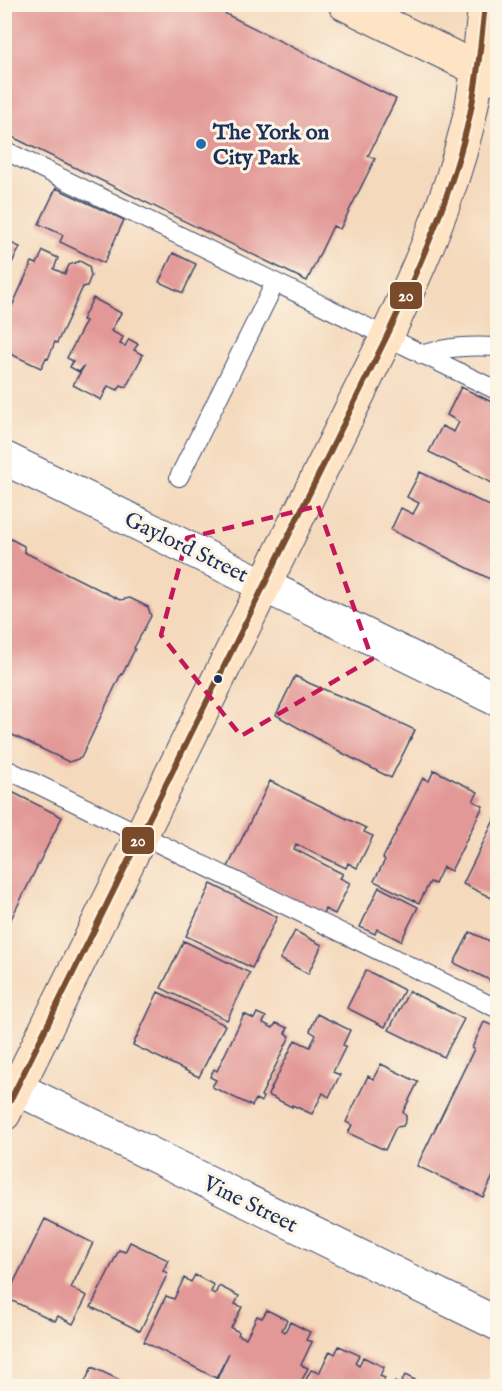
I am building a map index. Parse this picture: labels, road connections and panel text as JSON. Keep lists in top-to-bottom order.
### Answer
{
  "streets": {
    "street": ["Gaylord Street", "Vine Street"]
  },
  "places": ["The York on City Park"],
  "lines": ["transit line 20"]
}
